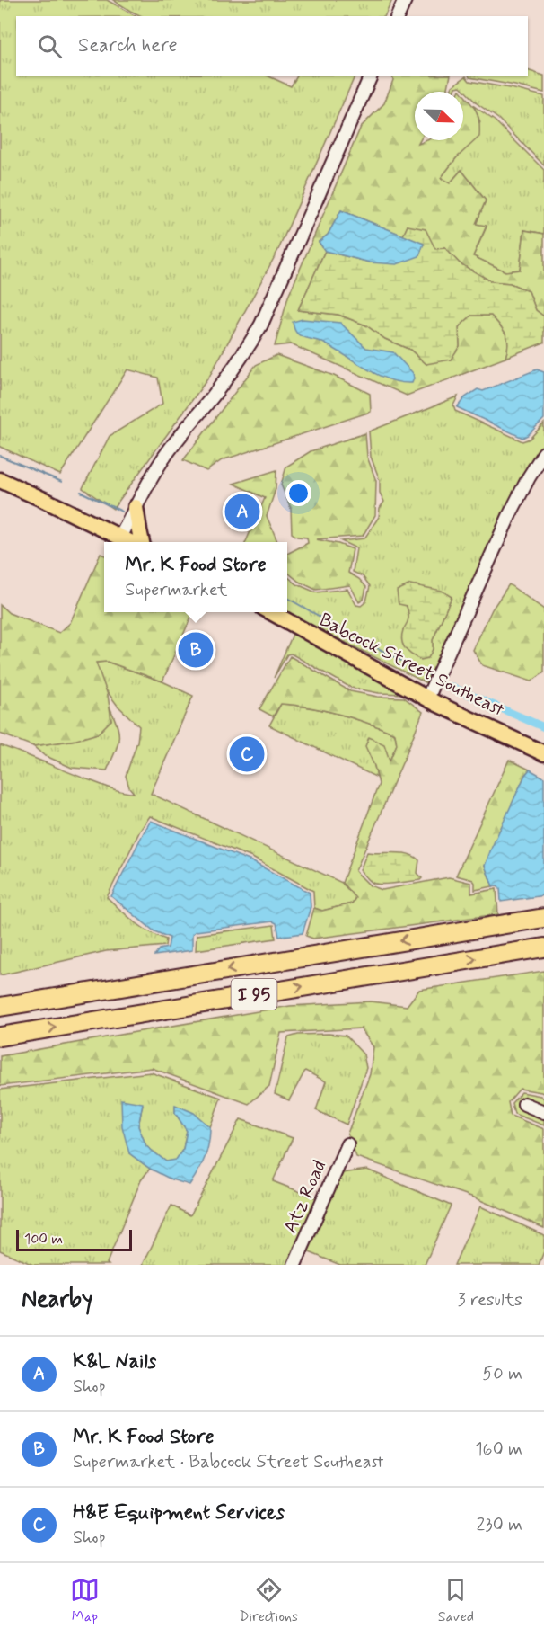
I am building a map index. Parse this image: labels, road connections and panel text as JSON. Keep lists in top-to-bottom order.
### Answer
{
  "streets": {
    "highway": ["I 95"],
    "main road": ["Babcock Street Southeast"],
    "street": ["Atz Road"]
  },
  "scale_bar": "100 m",
  "north": "bottom right",
  "page": {
    "search": "Search here",
    "pins": ["A", "B", "C"],
    "popup": ["Mr. K Food Store", "Supermarket"],
    "scale": "100 m",
    "heading": ["Nearby", "3 results"],
    "list": [
      {
        "mark": "A",
        "name": "K&L Nails",
        "note": "Shop",
        "value": "50 m"
      },
      {
        "mark": "B",
        "name": "Mr. K Food Store",
        "note": "Supermarket · Babcock Street Southeast",
        "value": "160 m"
      },
      {
        "mark": "C",
        "name": "H&E Equipment Services",
        "note": "Shop",
        "value": "230 m"
      }
    ],
    "nav": ["Map", "Directions", "Saved"]
  }
}
